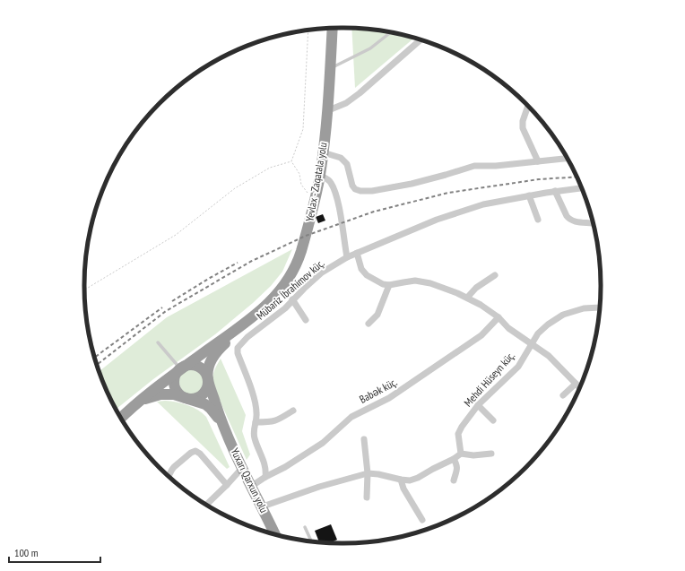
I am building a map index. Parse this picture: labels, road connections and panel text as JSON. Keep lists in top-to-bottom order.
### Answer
{
  "streets": {
    "highway": ["Yevlax - Zaqatala yolu", "Yuxarı Qarxun yolu"],
    "street": ["Mübariz İbrahimov küç.", "Mehdi Hüseyn küç.", "Babək küç."]
  },
  "crossings": [
    ["Mübariz İbrahimov küç.", "Babək küç."]
  ],
  "scale_bar": "100 m"
}
